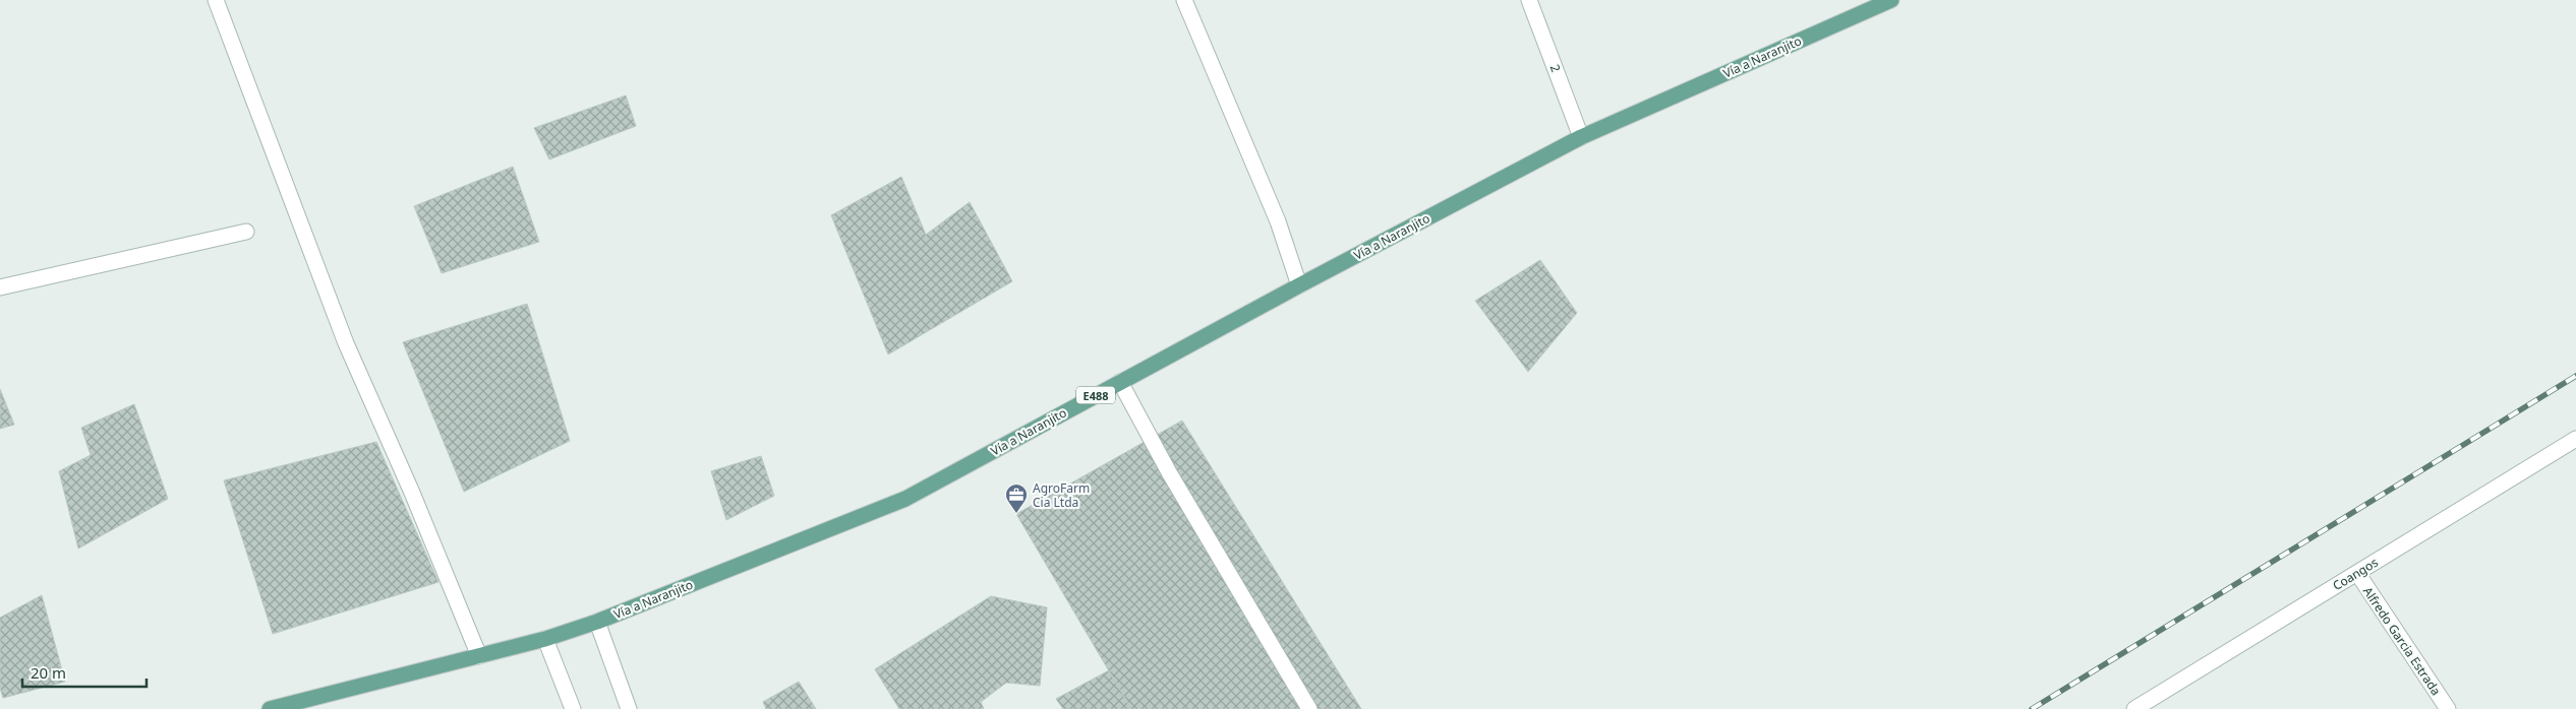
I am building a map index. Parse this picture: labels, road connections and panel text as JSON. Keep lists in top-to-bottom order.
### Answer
{
  "streets": {
    "main road": ["Vía a Naranjito", "E488"],
    "street": ["2", "Coangos", "Alfredo Garcia Estrada"]
  },
  "crossings": [
    ["Vía a Naranjito", "2"],
    ["Coangos", "Alfredo Garcia Estrada"]
  ],
  "places": {
    "office": ["AgroFarm Cia Ltda"]
  },
  "scale_bar": "20 m"
}
